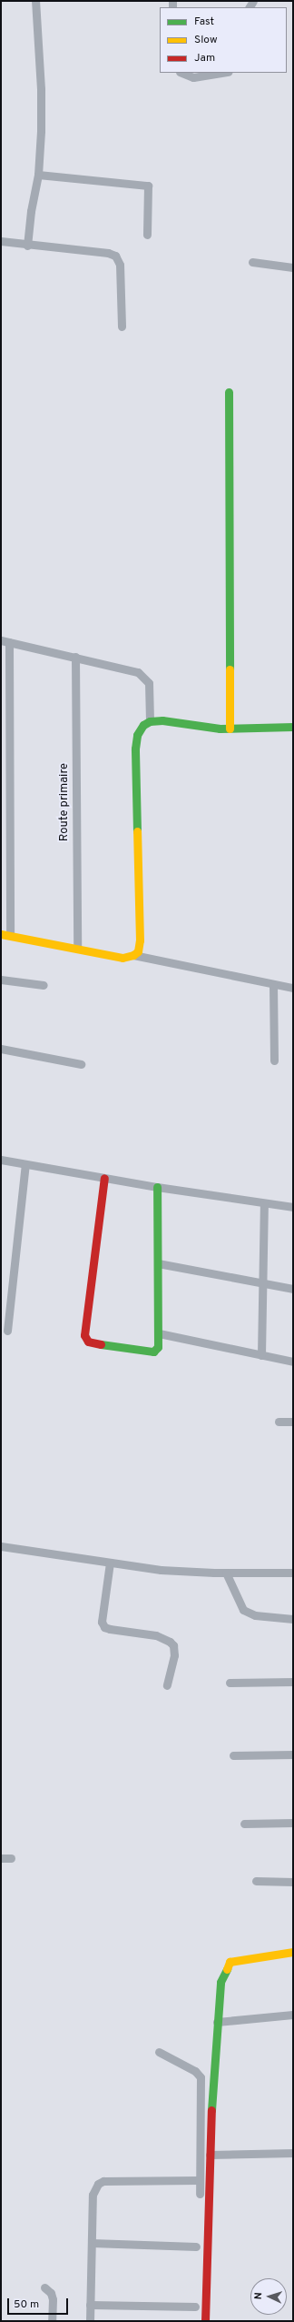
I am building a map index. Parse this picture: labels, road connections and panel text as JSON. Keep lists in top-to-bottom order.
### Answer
{
  "streets": {
    "street": ["Route primaire"]
  },
  "legend": ["Fast", "Slow", "Jam"],
  "scale_bar": "50 m",
  "north": "left"
}
